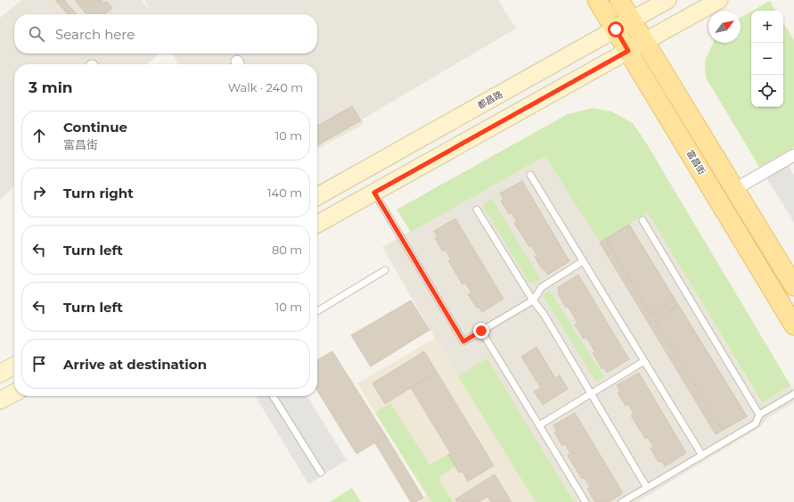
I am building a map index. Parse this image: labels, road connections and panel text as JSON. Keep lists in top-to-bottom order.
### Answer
{
  "streets": {
    "main road": ["都昌路", "富昌街"]
  },
  "crossings": [
    ["都昌路", "富昌街"]
  ],
  "north": "top right",
  "page": {
    "map_buttons": ["+", "−"],
    "search": "Search here",
    "heading": ["3 min", "Walk · 240 m"],
    "list": [
      ["Continue", "富昌街", "10 m"],
      ["Turn right", "140 m"],
      ["Turn left", "80 m"],
      ["Turn left", "10 m"],
      "Arrive at destination"
    ]
  }
}
